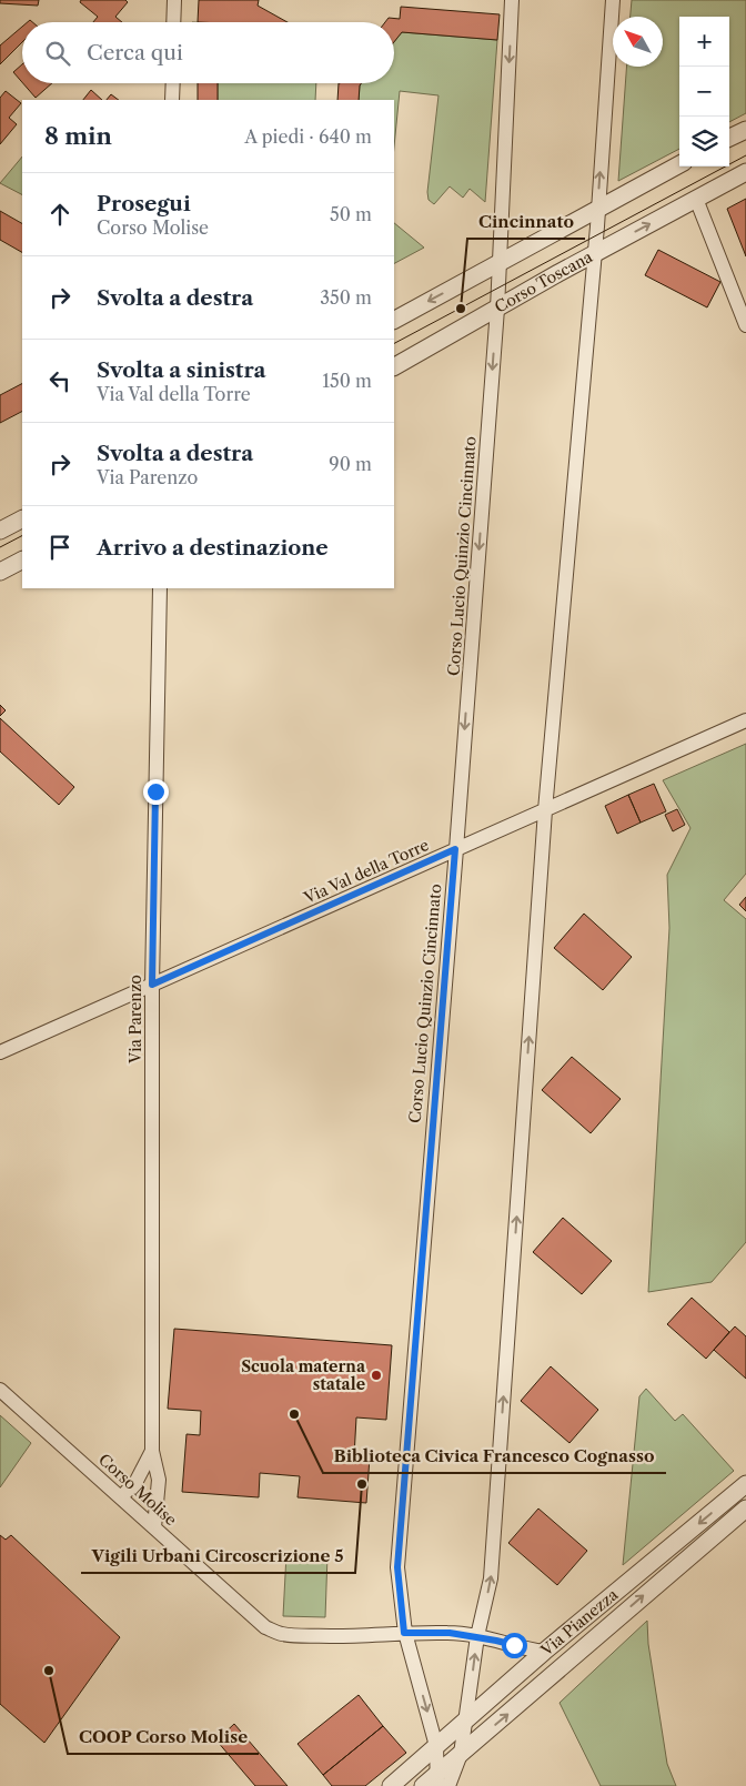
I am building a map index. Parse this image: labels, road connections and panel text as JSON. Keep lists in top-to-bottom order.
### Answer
{
  "streets": {
    "street": [
      "Corso Toscana",
      "Corso Lucio Quinzio Cincinnato",
      "Via Val della Torre",
      "Via Parenzo",
      "Corso Molise",
      "Via Pianezza"
    ]
  },
  "crossings": [
    ["Corso Toscana", "Corso Lucio Quinzio Cincinnato"],
    ["Corso Lucio Quinzio Cincinnato", "Via Val della Torre"],
    ["Corso Lucio Quinzio Cincinnato", "Corso Molise"],
    ["Corso Lucio Quinzio Cincinnato", "Via Pianezza"],
    ["Via Val della Torre", "Via Parenzo"],
    ["Via Parenzo", "Corso Molise"],
    ["Corso Molise", "Via Pianezza"]
  ],
  "places": [
    "Cincinnato",
    "Scuola materna statale",
    "Biblioteca Civica Francesco Cognasso",
    "Vigili Urbani Circoscrizione 5",
    "COOP Corso Molise"
  ],
  "north": "top left",
  "page": {
    "map_buttons": ["+", "−"],
    "search": "Cerca qui",
    "heading": ["8 min", "A piedi · 640 m"],
    "list": [
      ["Prosegui", "Corso Molise", "50 m"],
      ["Svolta a destra", "350 m"],
      ["Svolta a sinistra", "Via Val della Torre", "150 m"],
      ["Svolta a destra", "Via Parenzo", "90 m"],
      "Arrivo a destinazione"
    ]
  }
}
